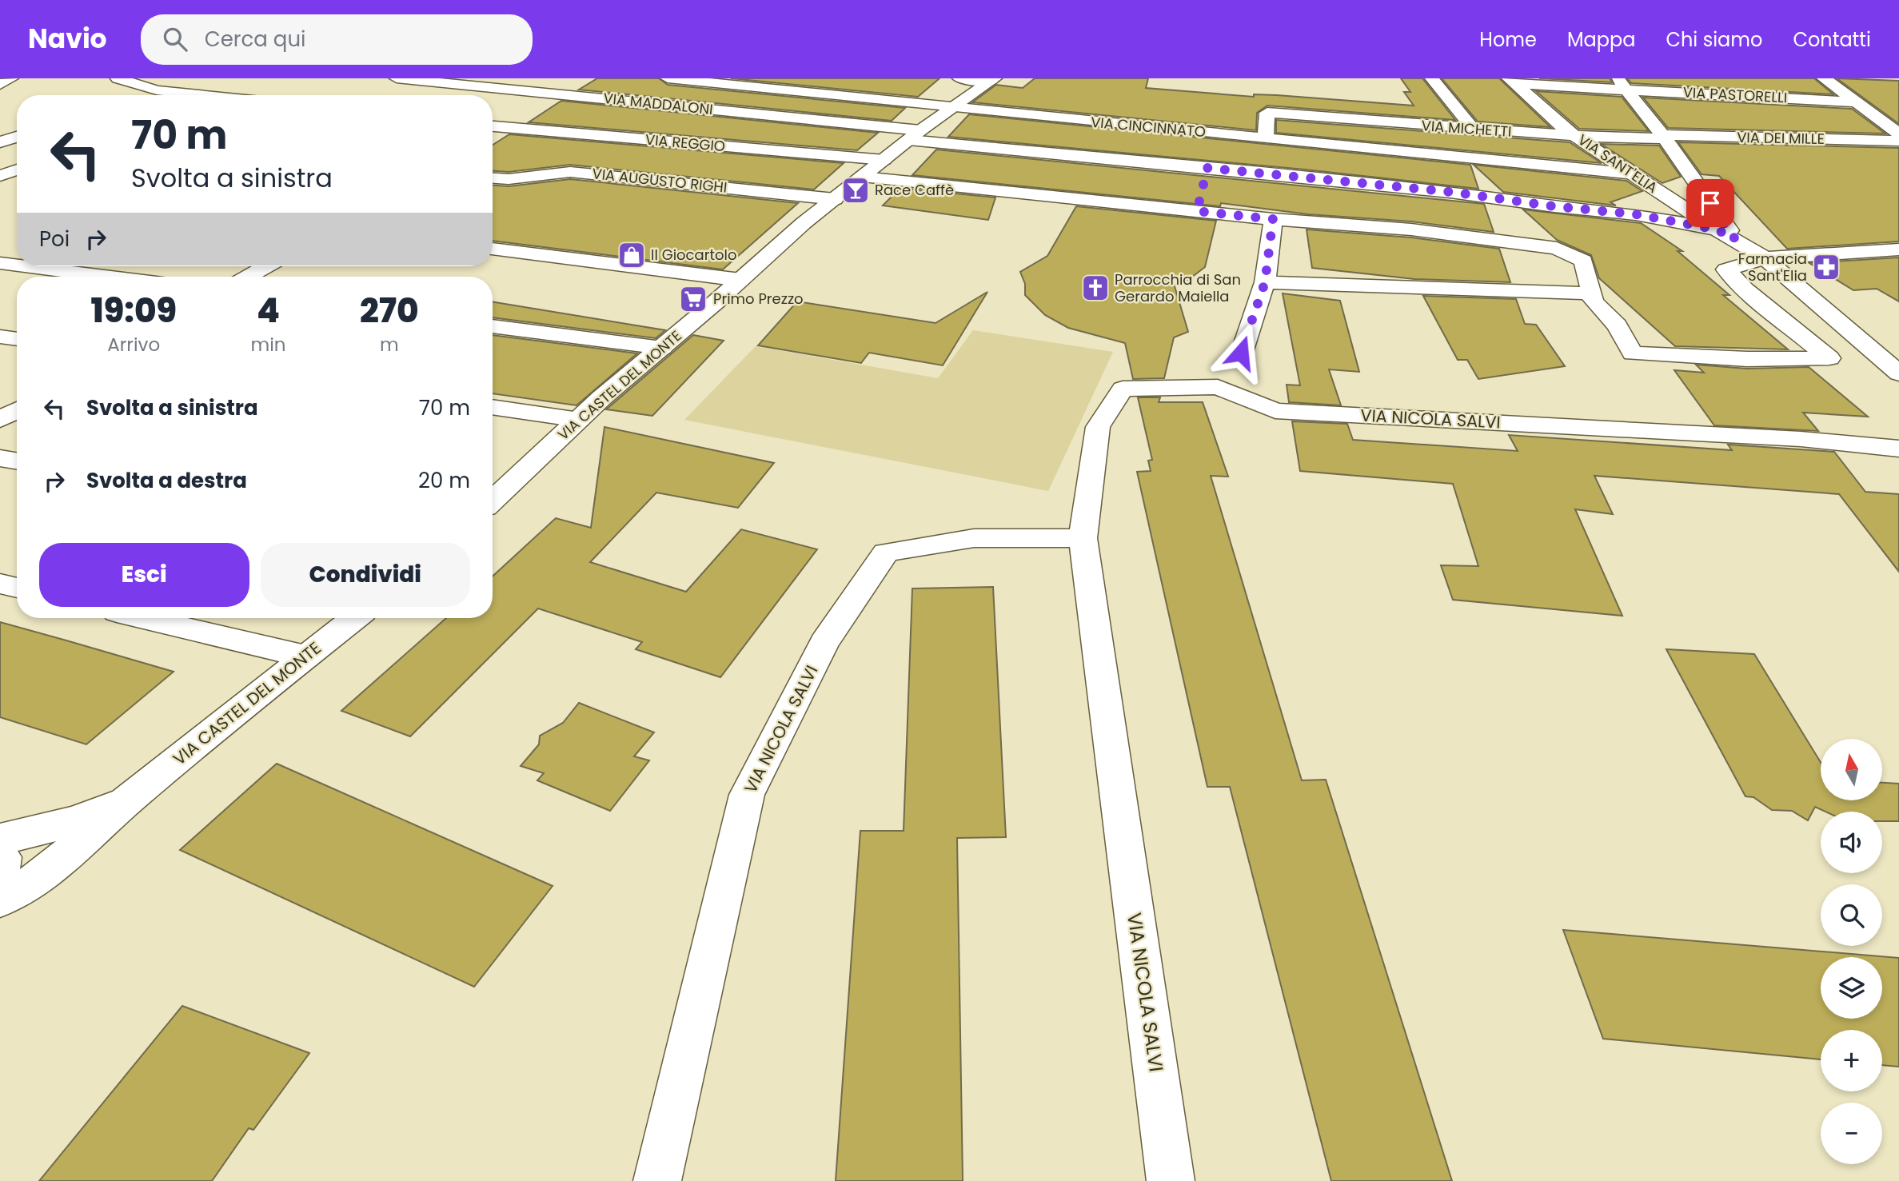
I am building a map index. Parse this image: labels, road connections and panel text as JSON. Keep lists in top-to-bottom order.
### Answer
{
  "streets": {
    "street": [
      "VIA PASTORELLI",
      "VIA MADDALONI",
      "VIA CINCINNATO",
      "VIA MICHETTI",
      "VIA DEI MILLE",
      "VIA REGGIO",
      "VIA SANT'ELIA",
      "VIA AUGUSTO RIGHI",
      "VIA CASTEL DEL MONTE",
      "VIA NICOLA SALVI"
    ]
  },
  "crossings": [
    ["VIA PASTORELLI", "VIA SANT'ELIA"],
    ["VIA MADDALONI", "VIA SANT'ELIA"],
    ["VIA MADDALONI", "VIA CASTEL DEL MONTE"],
    ["VIA CINCINNATO", "VIA MICHETTI"],
    ["VIA CINCINNATO", "VIA SANT'ELIA"],
    ["VIA CINCINNATO", "VIA CASTEL DEL MONTE"],
    ["VIA MICHETTI", "VIA DEI MILLE"],
    ["VIA MICHETTI", "VIA SANT'ELIA"],
    ["VIA REGGIO", "VIA CASTEL DEL MONTE"],
    ["VIA AUGUSTO RIGHI", "VIA CASTEL DEL MONTE"]
  ],
  "places": {
    "bar": ["Race Caffè"],
    "shop": ["Il Giocartolo"],
    "pharmacy": ["Farmacia Sant'Elia"],
    "church": ["Parrocchia di San Gerardo Maiella"],
    "supermarket": ["Primo Prezzo"]
  },
  "north": "top",
  "page": {
    "header": "Navio",
    "search": "Cerca qui",
    "nav": [
      "Home",
      "Mappa",
      "Chi siamo",
      "Contatti"
    ],
    "turn": ["70 m", "Svolta a sinistra"],
    "then": "Poi",
    "eta": [
      "19:09",
      "Arrivo",
      "4",
      "min",
      "270",
      "m"
    ],
    "list": [
      {
        "name": "Svolta a sinistra",
        "value": "70 m"
      },
      {
        "name": "Svolta a destra",
        "value": "20 m"
      }
    ],
    "buttons": ["Esci", "Condividi"],
    "map_buttons": ["+", "−"]
  }
}
